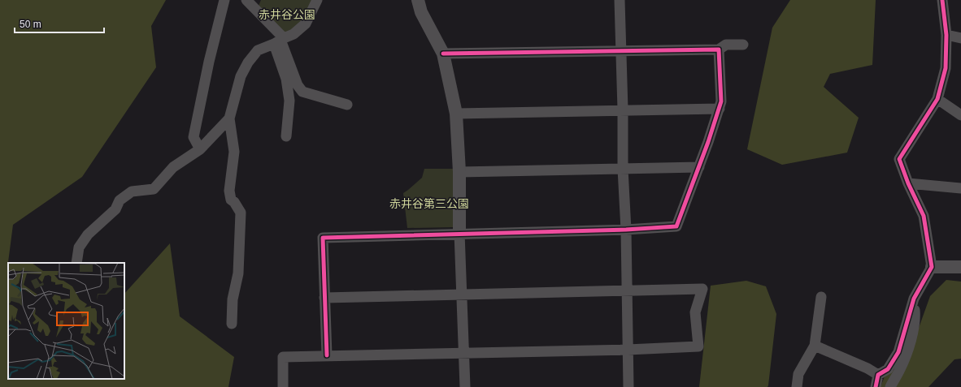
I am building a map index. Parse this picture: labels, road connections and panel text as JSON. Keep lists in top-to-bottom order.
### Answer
{
  "parks": ["赤井谷公園", "赤井谷第三公園"],
  "scale_bar": "50 m"
}
